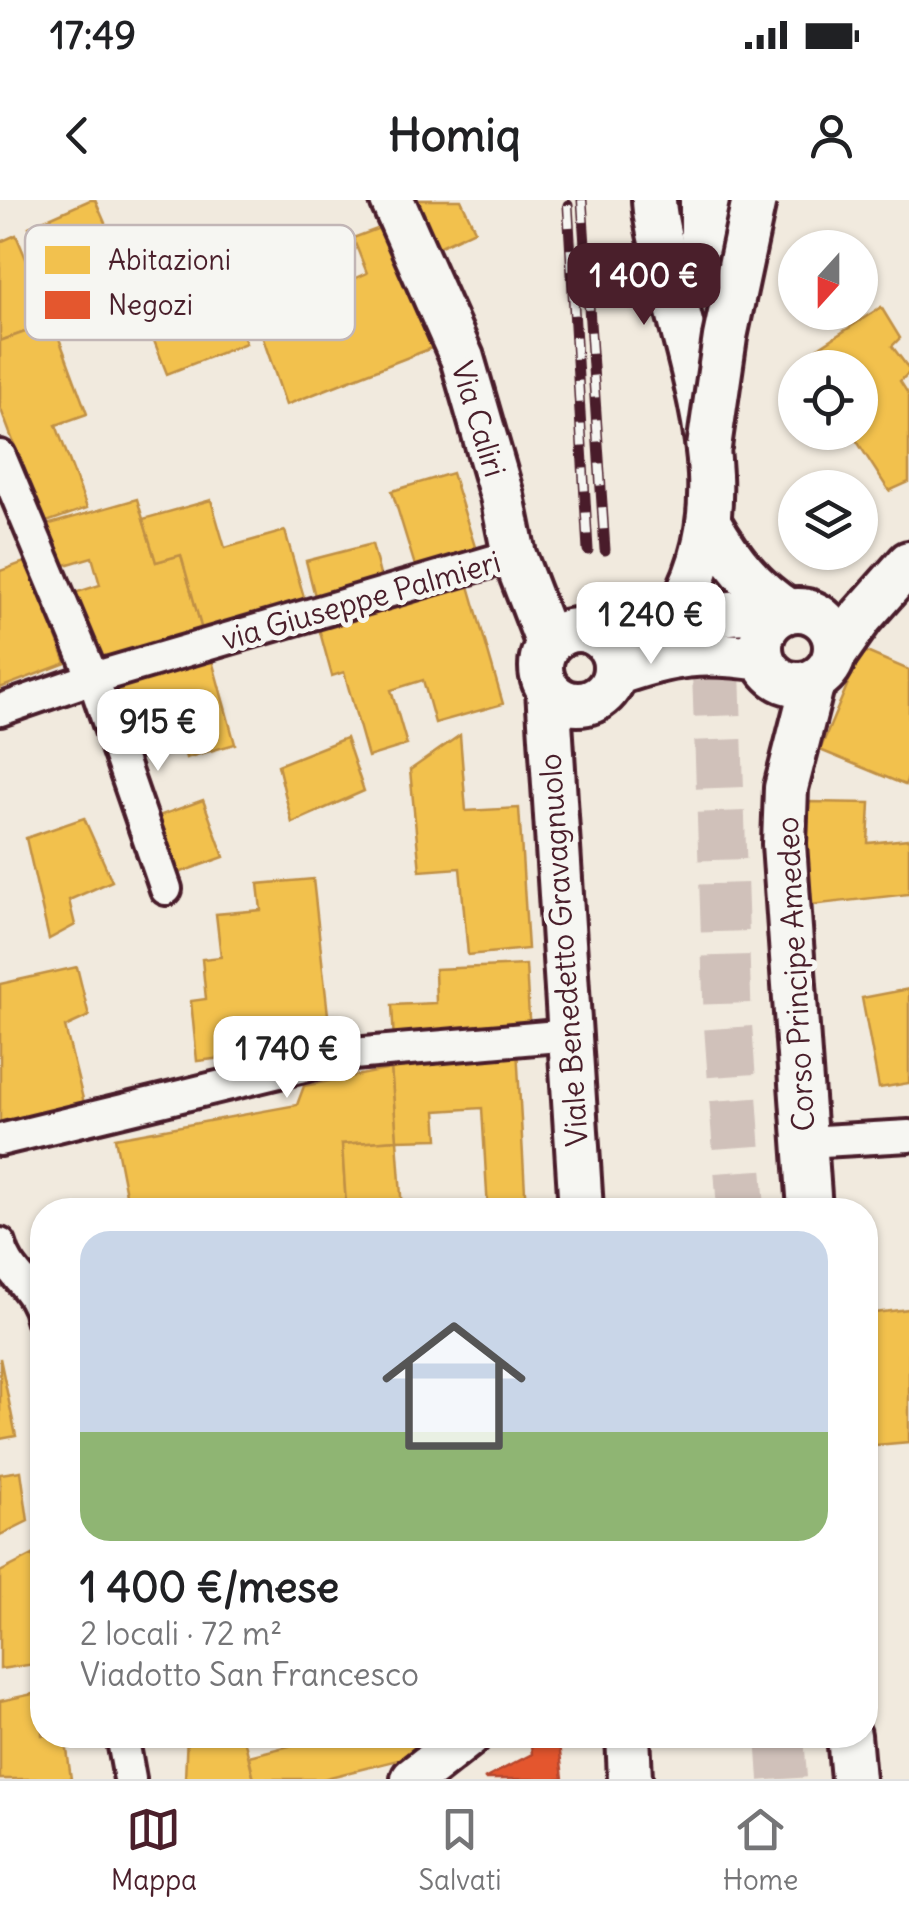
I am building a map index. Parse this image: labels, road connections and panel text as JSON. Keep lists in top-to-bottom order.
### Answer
{
  "streets": {
    "main road": ["Via Caliri", "Viale Benedetto Gravagnuolo", "Corso Principe Amedeo"],
    "street": ["via Giuseppe Palmieri"]
  },
  "crossings": [
    ["Via Caliri", "via Giuseppe Palmieri"],
    ["Via Caliri", "Viale Benedetto Gravagnuolo"]
  ],
  "legend": ["Abitazioni", "Negozi"],
  "north": "bottom",
  "page": {
    "status": "17:49",
    "header": "Homiq",
    "price": [
      "1 400 €",
      "1 240 €",
      "915 €",
      "1 740 €"
    ],
    "list": [
      {
        "name": "1 400 €/mese",
        "note": "2 locali · 72 m² · Viadotto San Francesco"
      }
    ],
    "tabs": ["Mappa", "Salvati", "Home"]
  }
}
